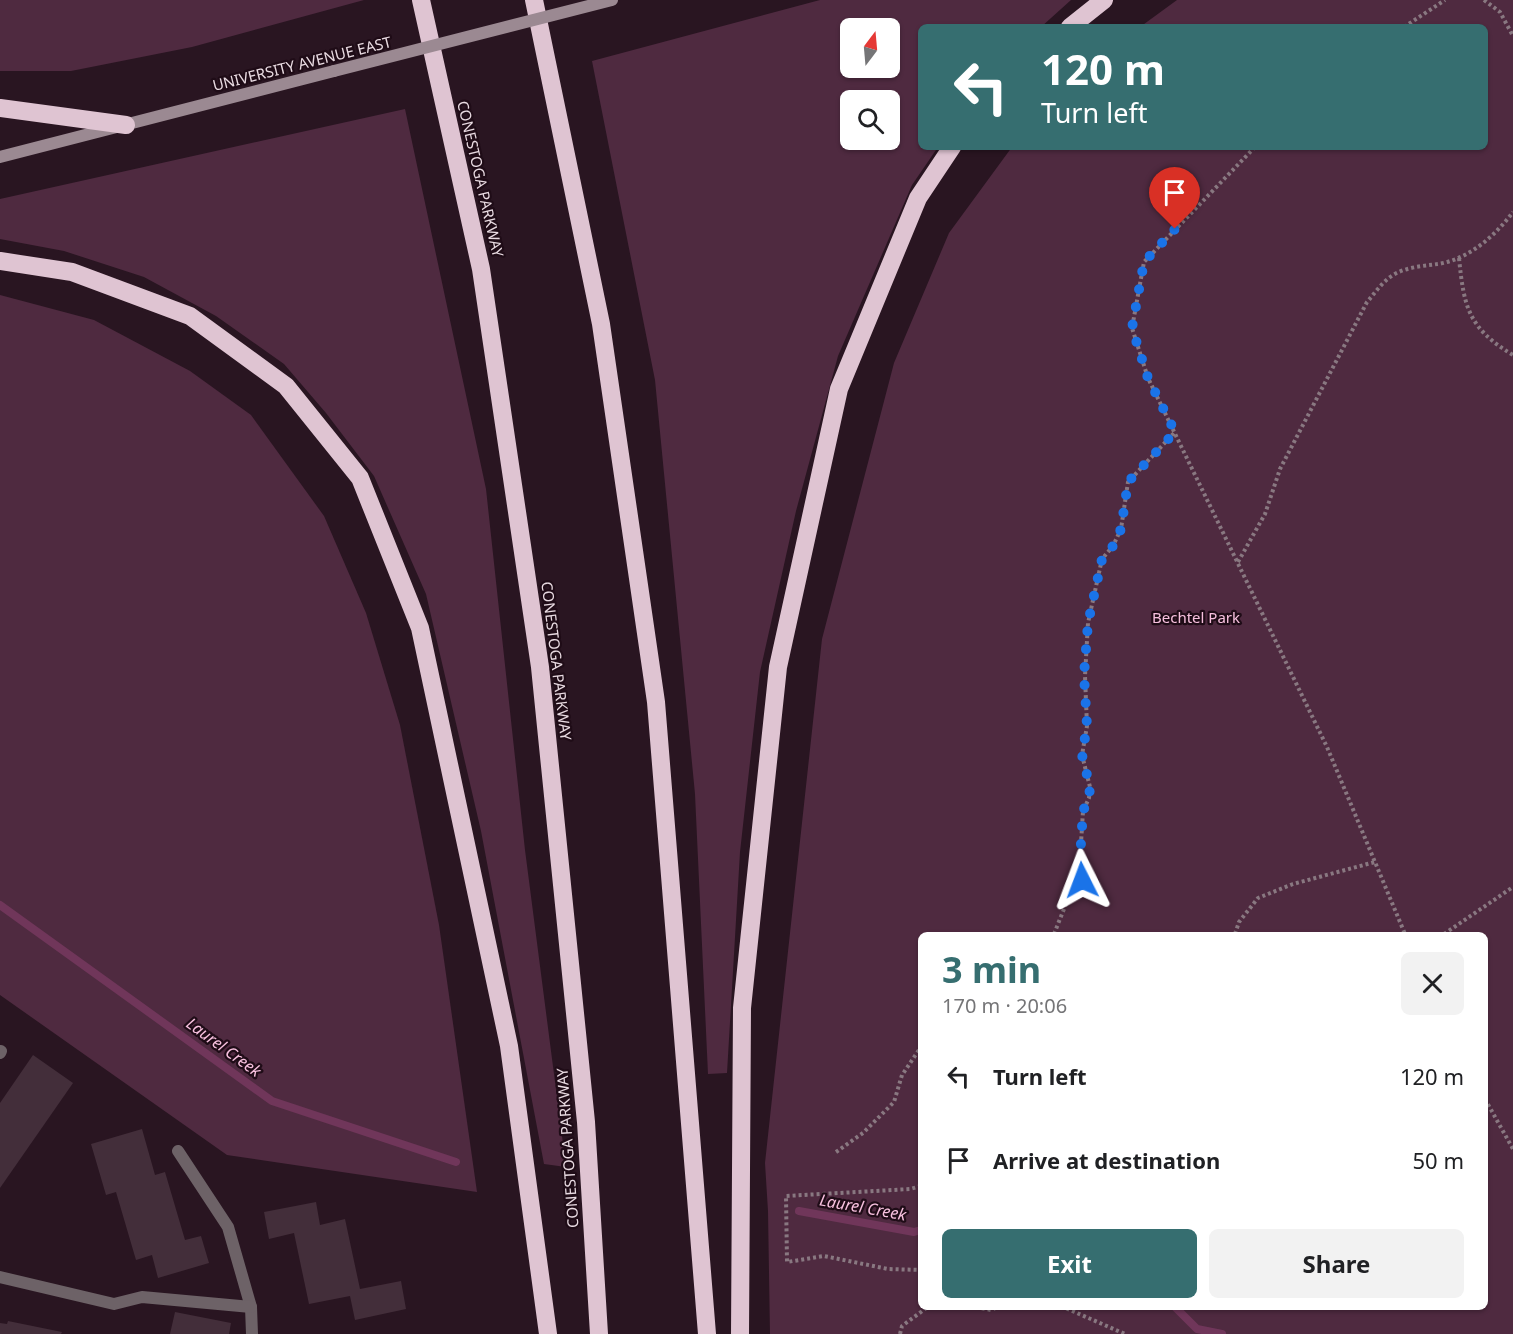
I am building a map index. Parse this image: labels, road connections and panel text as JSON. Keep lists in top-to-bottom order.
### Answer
{
  "streets": {
    "highway": ["CONESTOGA PARKWAY"],
    "main road": ["UNIVERSITY AVENUE EAST"]
  },
  "water": ["Laurel Creek"],
  "parks": ["Bechtel Park"],
  "north": "top",
  "page": {
    "turn": ["120 m", "Turn left"],
    "heading": ["3 min", "170 m · 20:06"],
    "list": [
      {
        "name": "Turn left",
        "value": "120 m"
      },
      {
        "name": "Arrive at destination",
        "value": "50 m"
      }
    ],
    "buttons": ["Exit", "Share"]
  }
}
